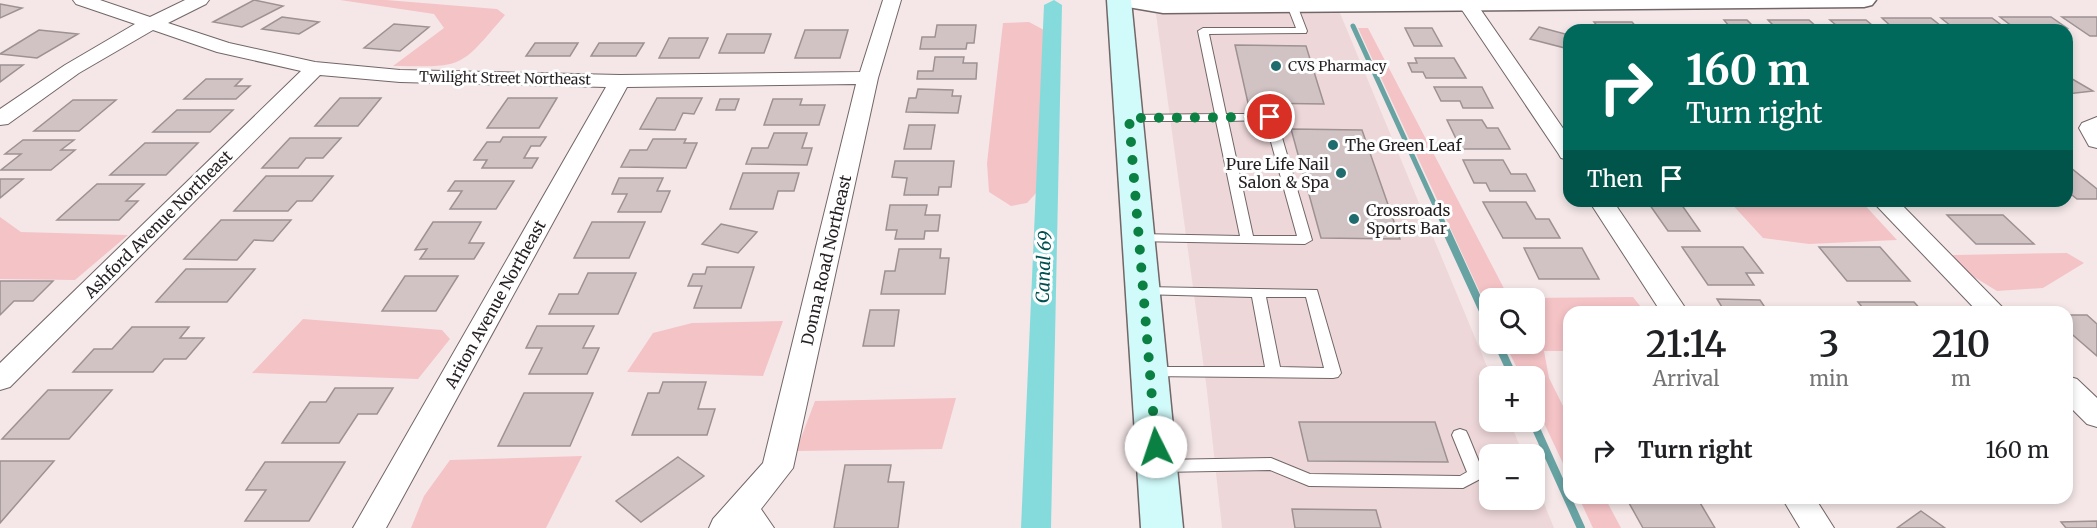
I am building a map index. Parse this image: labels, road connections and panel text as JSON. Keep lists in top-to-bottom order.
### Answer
{
  "streets": {
    "street": [
      "Twilight Street Northeast",
      "Ashford Avenue Northeast",
      "Donna Road Northeast",
      "Ariton Avenue Northeast"
    ]
  },
  "crossings": [
    ["Twilight Street Northeast", "Ashford Avenue Northeast"],
    ["Twilight Street Northeast", "Donna Road Northeast"],
    ["Twilight Street Northeast", "Ariton Avenue Northeast"]
  ],
  "water": ["Canal 69"],
  "places": [
    "CVS Pharmacy",
    "The Green Leaf",
    "Pure Life Nail Salon & Spa",
    "Crossroads Sports Bar"
  ],
  "page": {
    "turn": ["160 m", "Turn right"],
    "then": "Then",
    "map_buttons": ["+", "−"],
    "eta": [
      "21:14",
      "Arrival",
      "3",
      "min",
      "210",
      "m"
    ],
    "list": [
      {
        "name": "Turn right",
        "value": "160 m"
      }
    ]
  }
}
